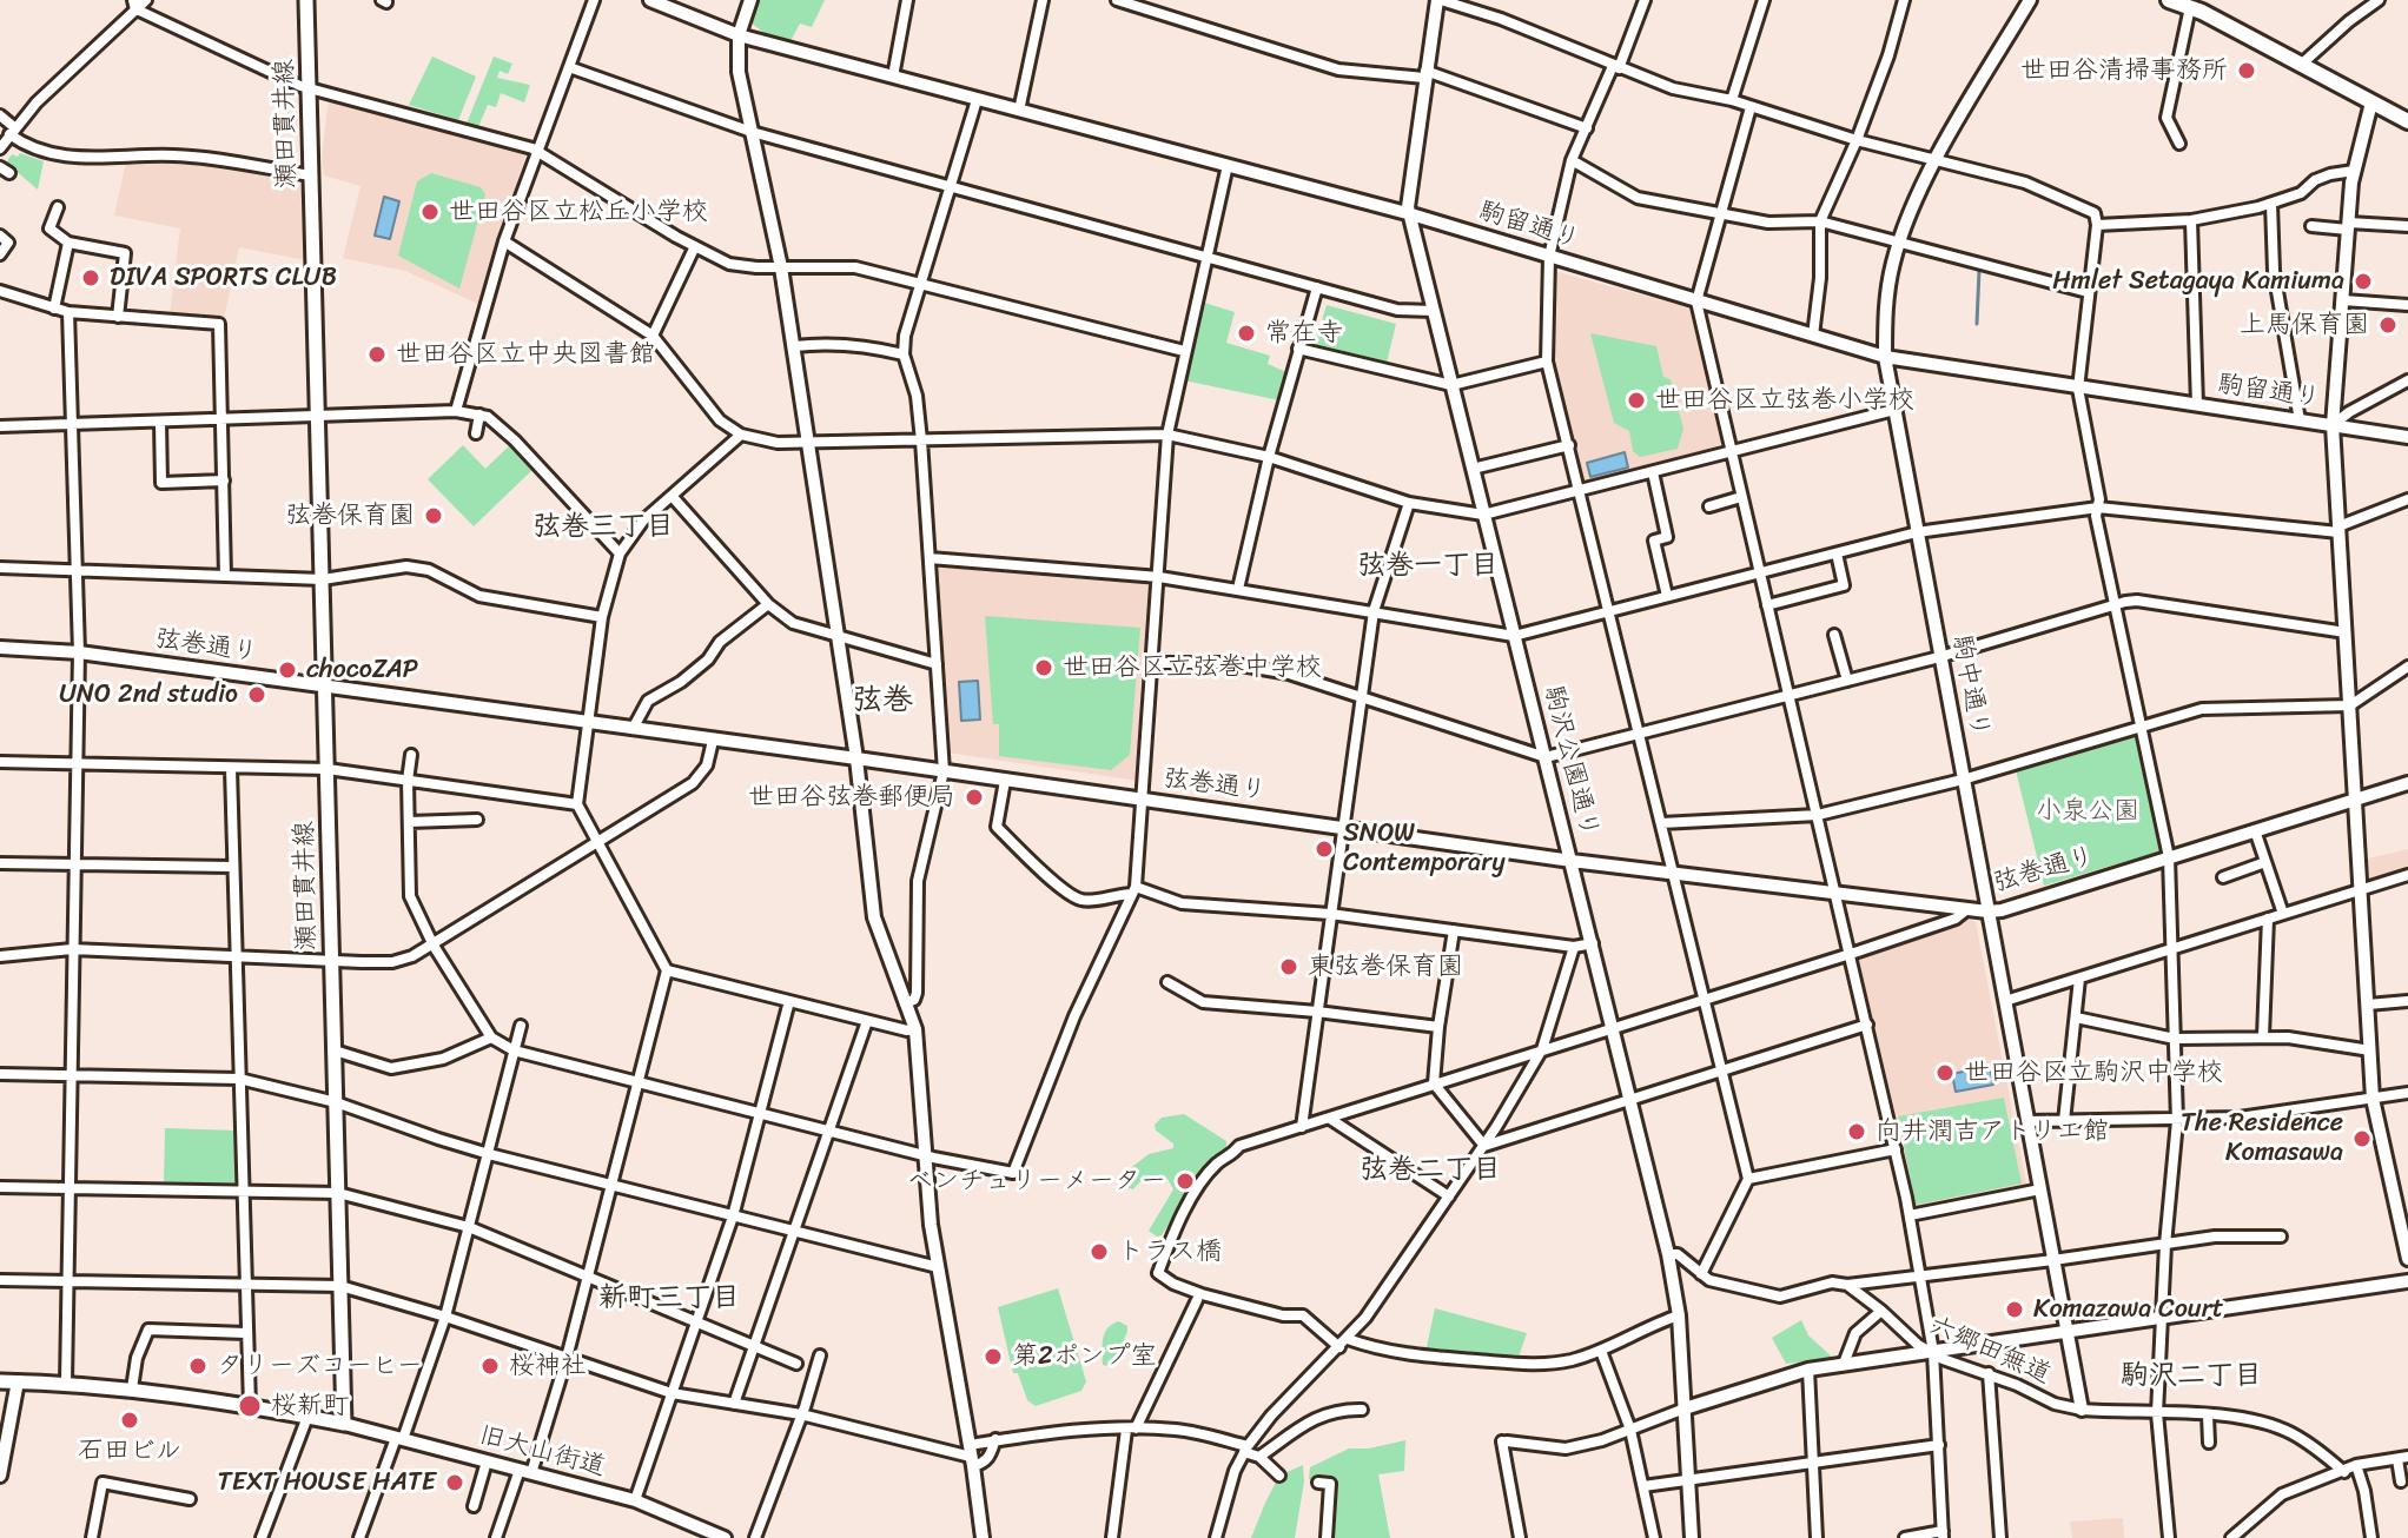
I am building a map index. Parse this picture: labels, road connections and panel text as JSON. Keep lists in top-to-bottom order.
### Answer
{
  "streets": {
    "main road": ["瀬田貫井線"],
    "street": [
      "駒留通り",
      "弦巻通り",
      "駒中通り",
      "駒沢公園通り",
      "六郷田無道",
      "旧大山街道"
    ]
  },
  "crossings": [
    ["瀬田貫井線", "弦巻通り"],
    ["瀬田貫井線", "旧大山街道"],
    ["駒留通り", "駒中通り"],
    ["駒留通り", "駒沢公園通り"],
    ["弦巻通り", "駒中通り"],
    ["弦巻通り", "駒沢公園通り"],
    ["駒中通り", "六郷田無道"]
  ],
  "districts": [
    "弦巻三丁目",
    "弦巻一丁目",
    "弦巻",
    "弦巻二丁目",
    "新町三丁目",
    "駒沢二丁目"
  ],
  "parks": ["小泉公園"],
  "places": [
    "世田谷清掃事務所",
    "世田谷区立松丘小学校",
    "DIVA SPORTS CLUB",
    "Hmlet Setagaya Kamiuma",
    "上馬保育園",
    "常在寺",
    "世田谷区立中央図書館",
    "世田谷区立弦巻小学校",
    "弦巻保育園",
    "世田谷区立弦巻中学校",
    "chocoZAP",
    "UNO 2nd studio",
    "世田谷弦巻郵便局",
    "SNOW Contemporary",
    "東弦巻保育園",
    "世田谷区立駒沢中学校",
    "向井潤吉アトリエ館",
    "The Residence Komasawa",
    "ベンチュリーメーター",
    "トラス橋",
    "Komazawa Court",
    "第2ポンプ室",
    "タリーズコーヒー",
    "桜神社",
    "桜新町",
    "石田ビル",
    "TEXT HOUSE HATE"
  ]
}
